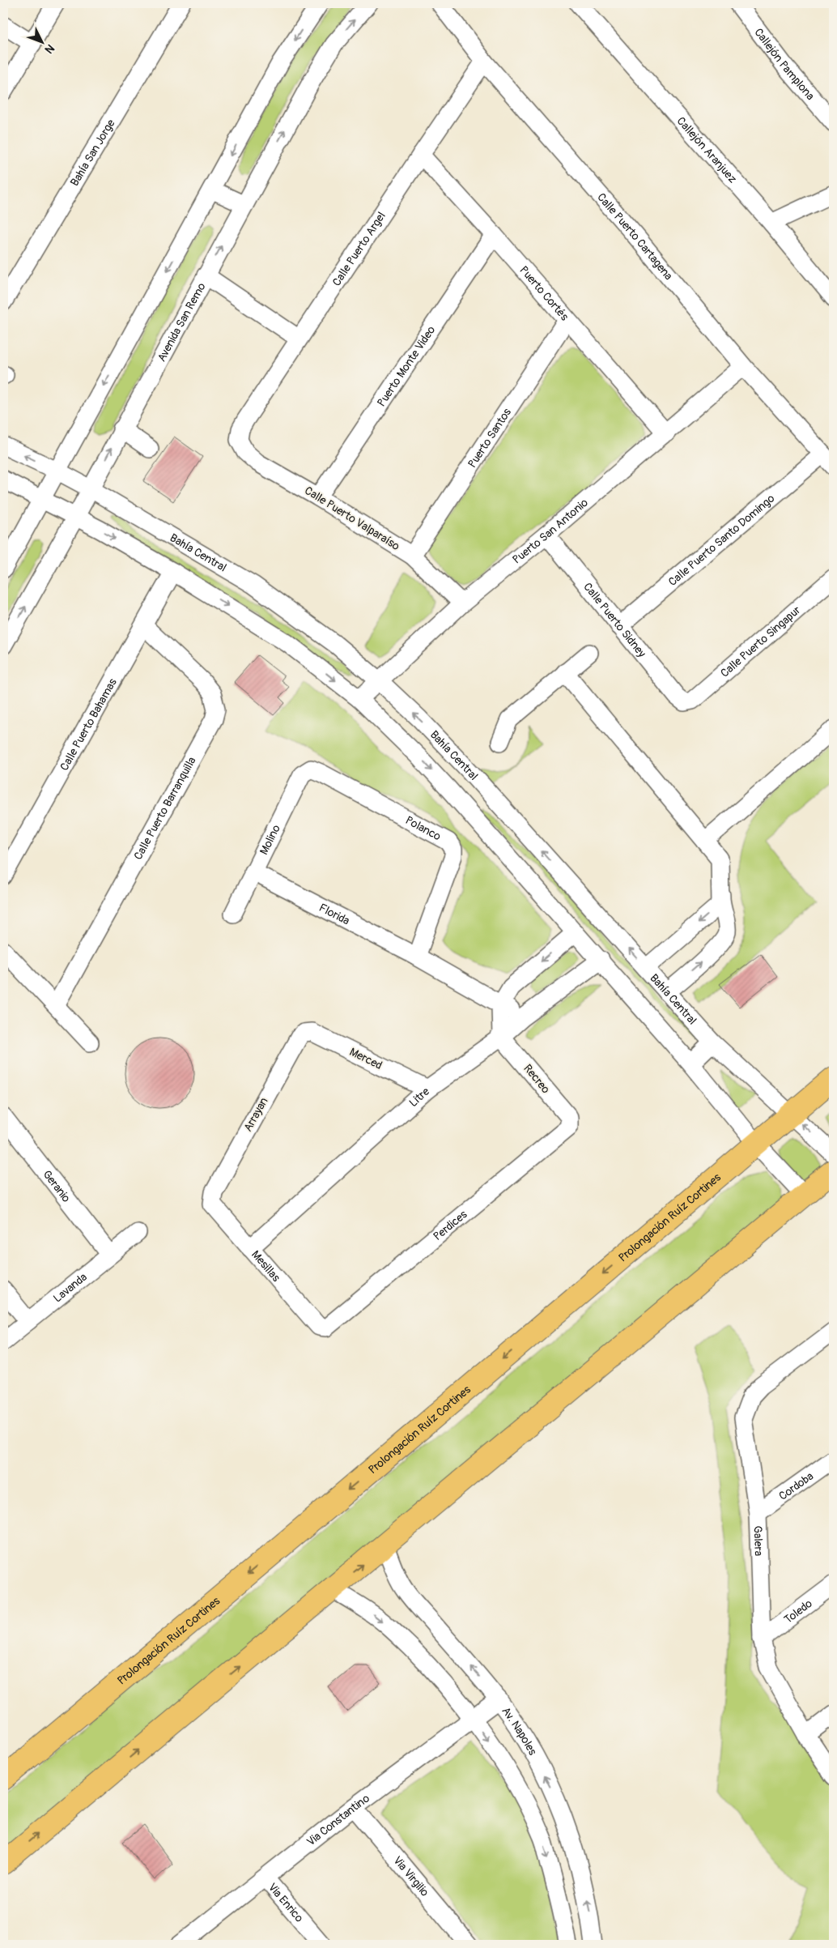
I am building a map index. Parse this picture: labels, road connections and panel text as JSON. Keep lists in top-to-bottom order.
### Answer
{
  "streets": {
    "main road": ["Prolongación Ruíz Cortines"],
    "street": [
      "Callejón Pamplona",
      "Callejón Aranjuez",
      "Bahía San Jorge",
      "Calle Puerto Cartagena",
      "Calle Puerto Argel",
      "Puerto Cortés",
      "Avenida San Remo",
      "Puerto Monte Video",
      "Puerto Santos",
      "Calle Puerto Valparaíso",
      "Puerto San Antonio",
      "Calle Puerto Santo Domingo",
      "Bahía Central",
      "Calle Puerto Sidney",
      "Calle Puerto Singapur",
      "Calle Puerto Bahamas",
      "Calle Puerto Barranquilla",
      "Polanco",
      "Molino",
      "Florida",
      "Merced",
      "Recreo",
      "Litre",
      "Arrayan",
      "Geranio",
      "Perdices",
      "Mesillas",
      "Lavanda",
      "Cordoba",
      "Galera",
      "Toledo",
      "Av. Napoles",
      "Via Constantino",
      "Via Virgilio",
      "Via Enrico"
    ]
  },
  "crossings": [
    ["Calle Puerto Cartagena", "Calle Puerto Argel"],
    ["Calle Puerto Cartagena", "Puerto San Antonio"],
    ["Calle Puerto Cartagena", "Calle Puerto Santo Domingo"],
    ["Calle Puerto Argel", "Puerto Cortés"],
    ["Calle Puerto Argel", "Calle Puerto Valparaíso"],
    ["Puerto Cortés", "Puerto Monte Video"],
    ["Puerto Cortés", "Puerto Santos"],
    ["Puerto Cortés", "Puerto San Antonio"],
    ["Avenida San Remo", "Bahía Central"],
    ["Puerto Monte Video", "Calle Puerto Valparaíso"],
    ["Puerto Santos", "Calle Puerto Valparaíso"],
    ["Calle Puerto Valparaíso", "Puerto San Antonio"],
    ["Puerto San Antonio", "Bahía Central"],
    ["Puerto San Antonio", "Calle Puerto Sidney"],
    ["Calle Puerto Santo Domingo", "Calle Puerto Sidney"],
    ["Bahía Central", "Prolongación Ruíz Cortines"],
    ["Calle Puerto Sidney", "Calle Puerto Singapur"],
    ["Calle Puerto Bahamas", "Calle Puerto Barranquilla"],
    ["Polanco", "Molino"],
    ["Polanco", "Florida"],
    ["Molino", "Florida"],
    ["Florida", "Litre"],
    ["Merced", "Litre"],
    ["Merced", "Arrayan"],
    ["Recreo", "Litre"],
    ["Recreo", "Perdices"],
    ["Litre", "Mesillas"],
    ["Arrayan", "Mesillas"],
    ["Geranio", "Lavanda"],
    ["Perdices", "Mesillas"],
    ["Cordoba", "Galera"],
    ["Galera", "Toledo"],
    ["Av. Napoles", "Via Constantino"],
    ["Via Constantino", "Via Virgilio"],
    ["Via Constantino", "Via Enrico"]
  ],
  "north": "bottom right"
}
